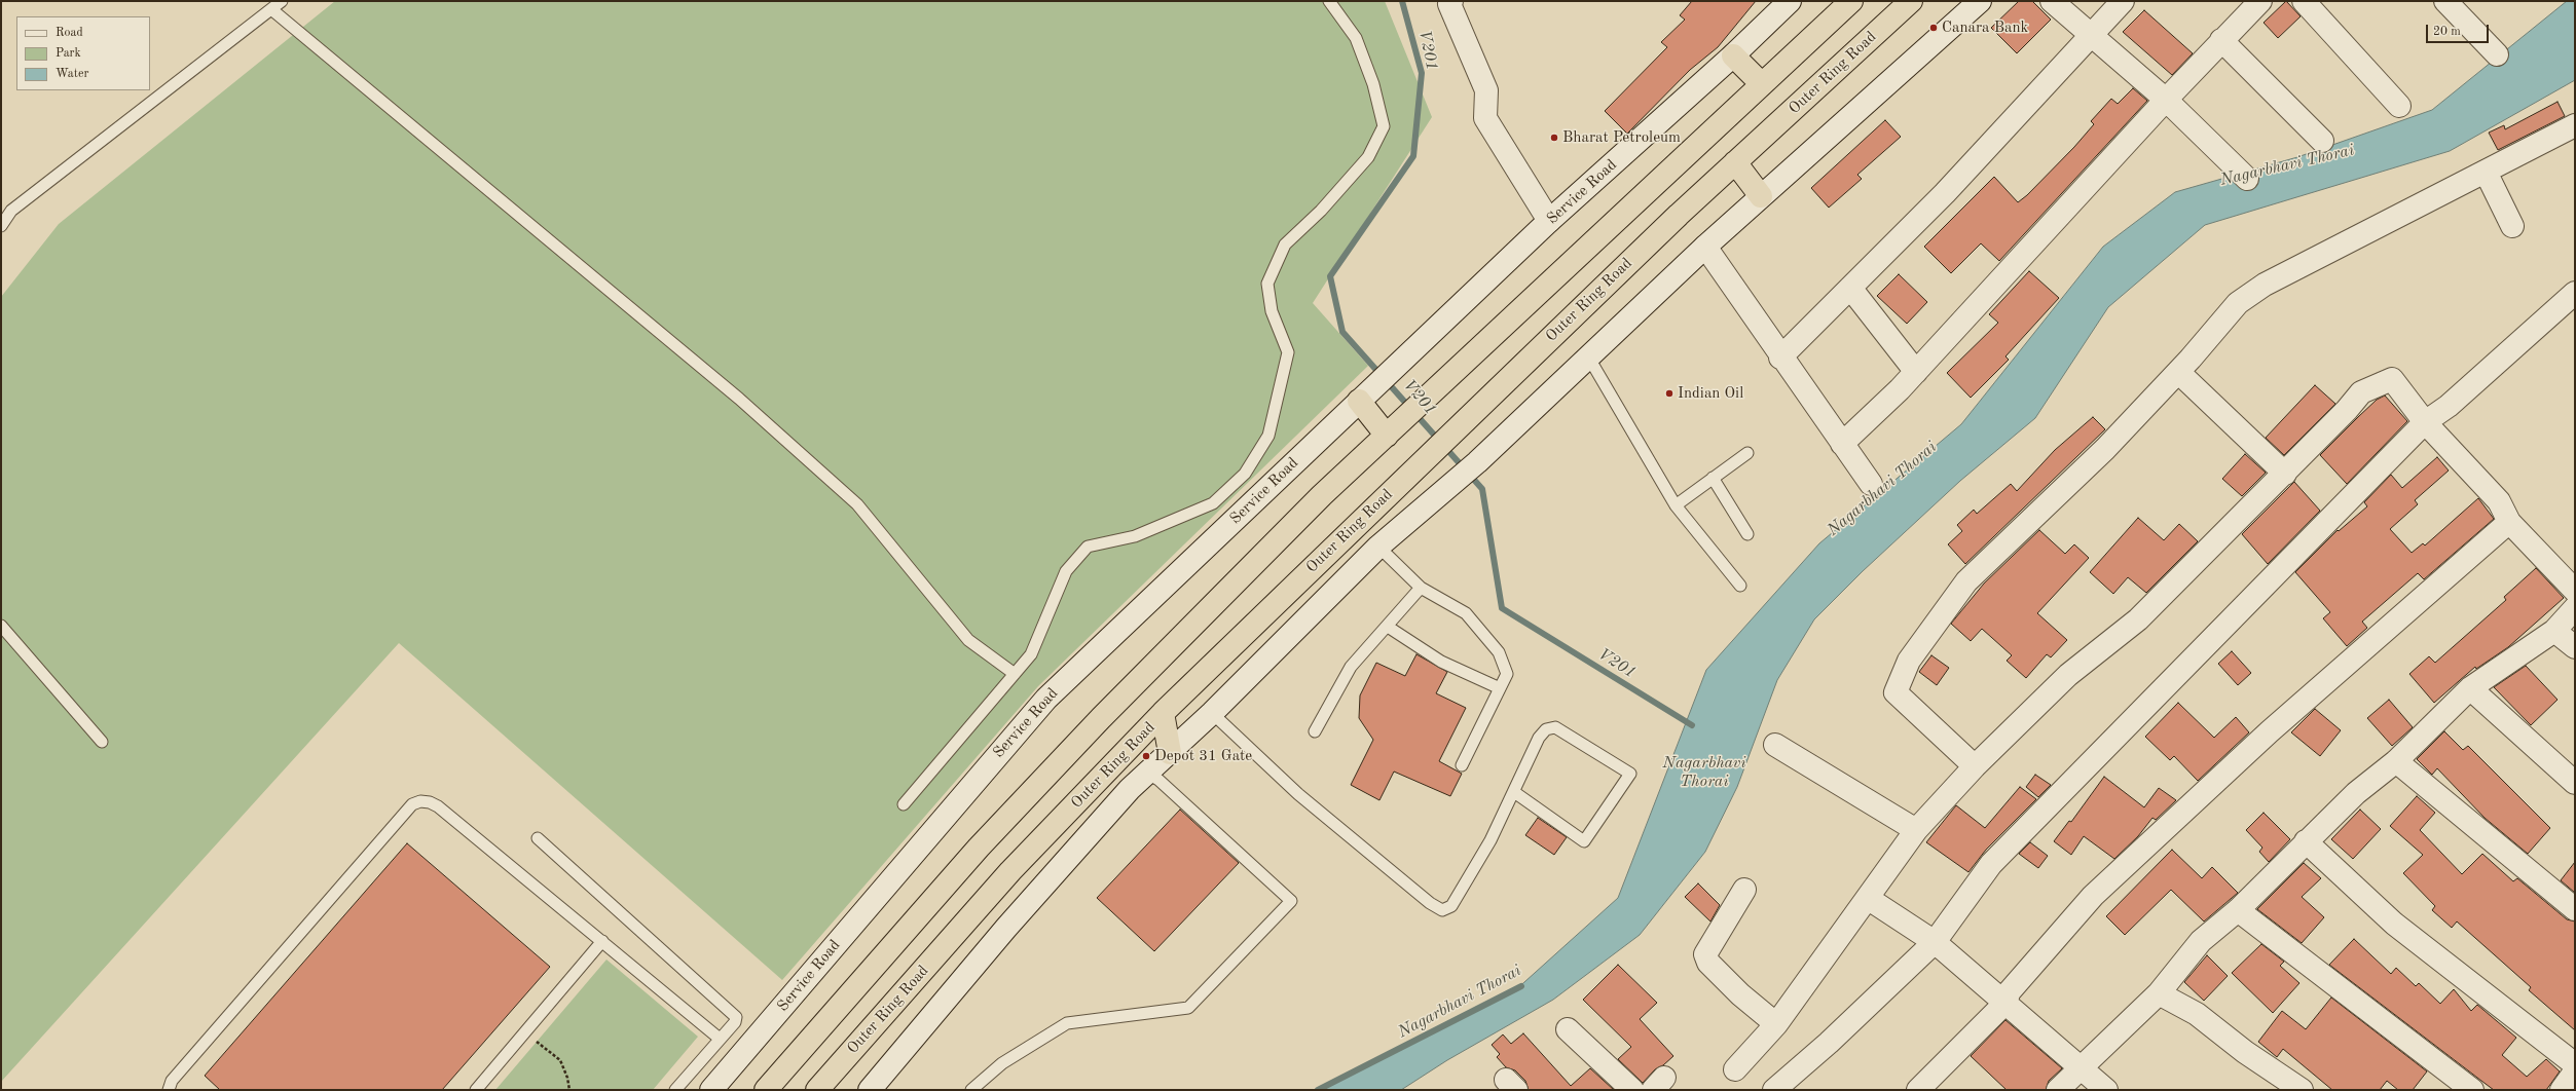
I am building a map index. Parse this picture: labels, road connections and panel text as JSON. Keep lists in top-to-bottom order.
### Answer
{
  "streets": {
    "highway": ["Outer Ring Road"],
    "street": ["Service Road"]
  },
  "water": ["V201", "Nagarbhavi Thorai"],
  "places": [
    "Canara Bank",
    "Bharat Petroleum",
    "Indian Oil",
    "Depot 31 Gate"
  ],
  "legend": ["Road", "Park", "Water"],
  "scale_bar": "20 m"
}
